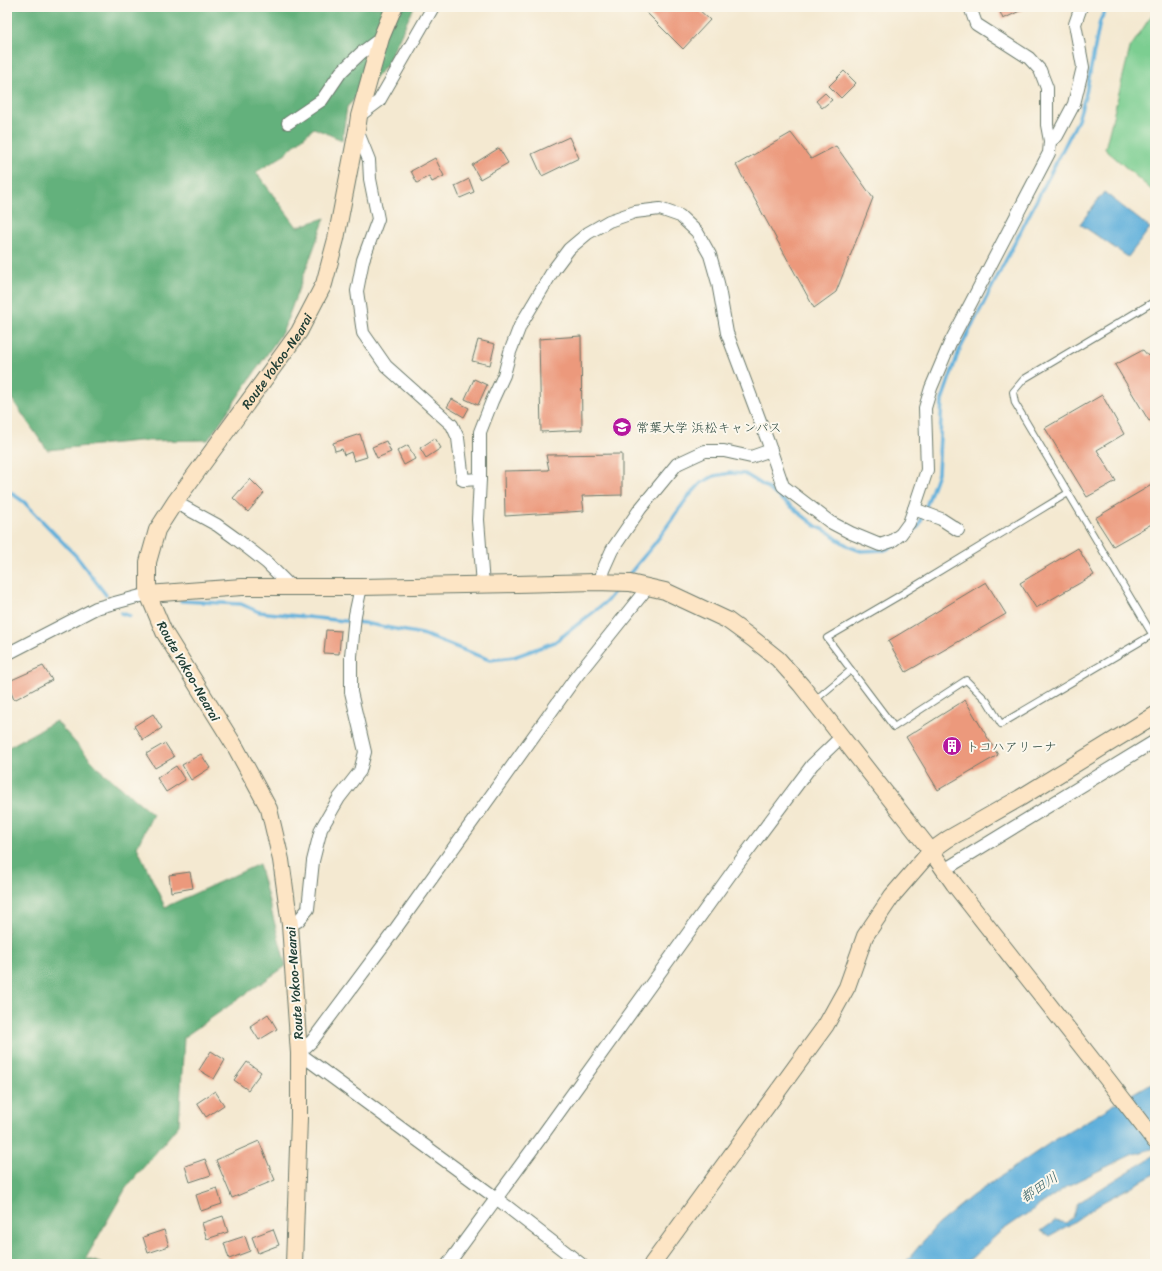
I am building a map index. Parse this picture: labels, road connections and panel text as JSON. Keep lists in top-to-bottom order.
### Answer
{
  "streets": {
    "street": ["Route Yokoo-Nearai"]
  },
  "water": ["都田川"],
  "places": {
    "school or university": ["常葉大学 浜松キャンパス"],
    "building": ["トコハアリーナ"]
  }
}
